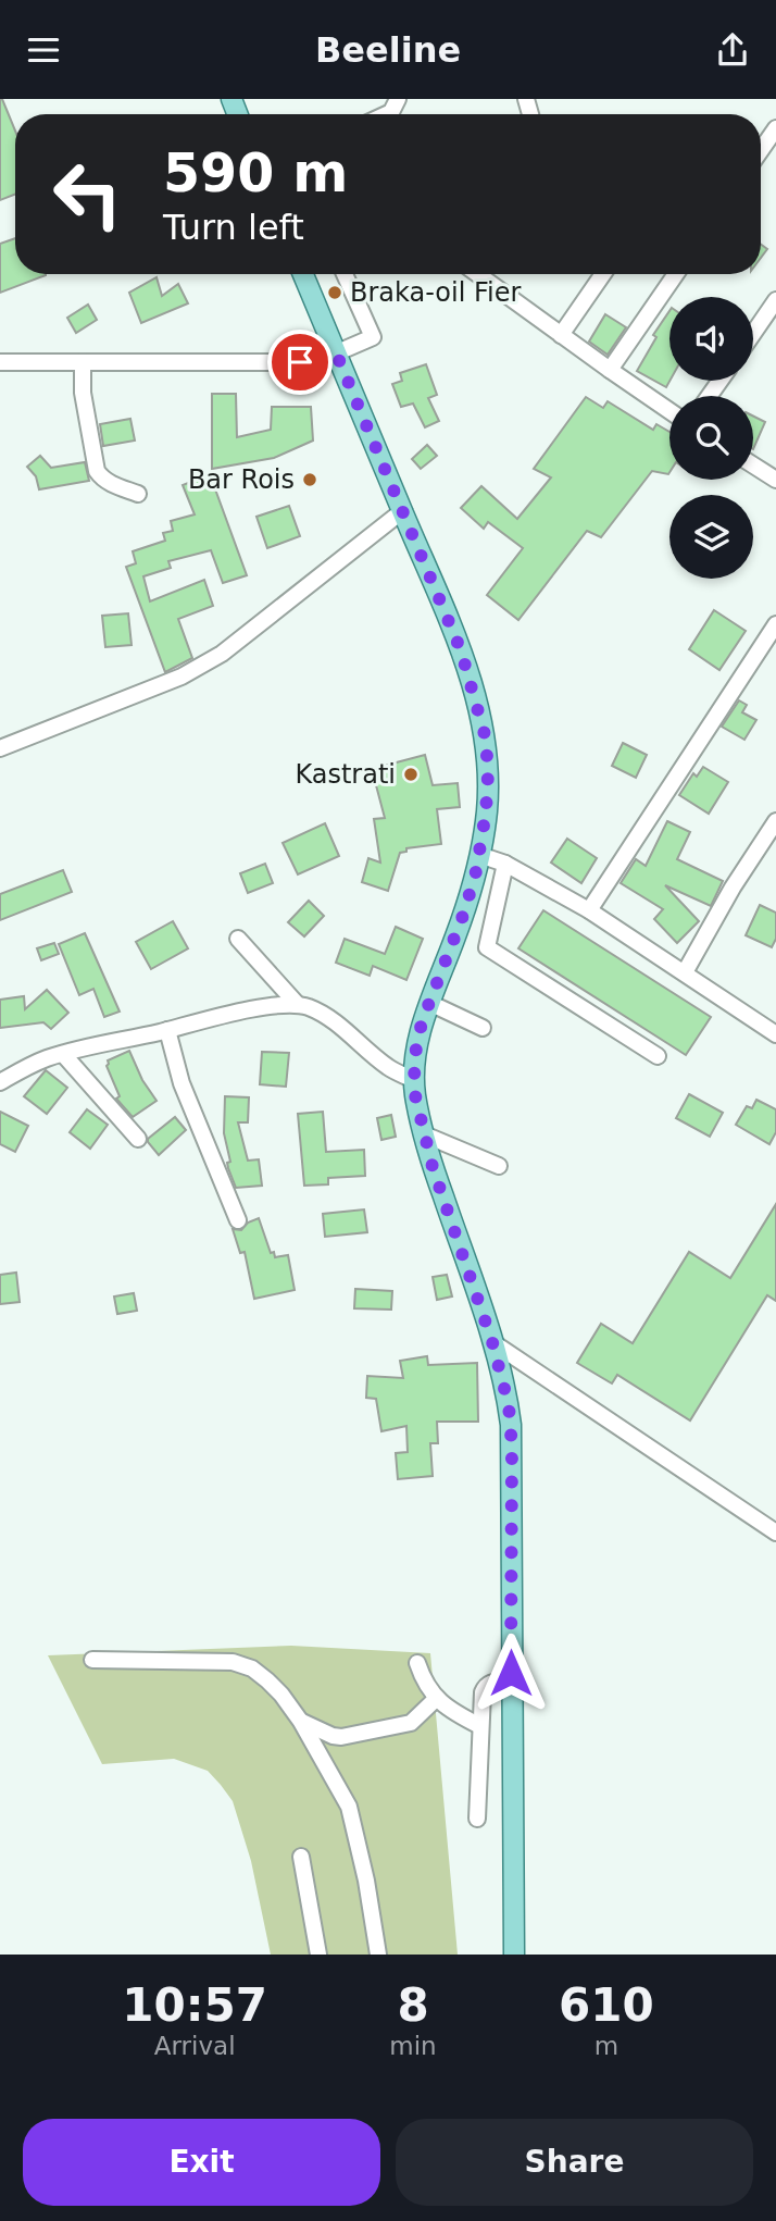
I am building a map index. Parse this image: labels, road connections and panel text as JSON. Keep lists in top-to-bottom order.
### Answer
{
  "places": ["Braka-oil Fier", "Bar Rois", "Kastrati"],
  "page": {
    "header": "Beeline",
    "turn": ["590 m", "Turn left"],
    "eta": [
      "10:57",
      "Arrival",
      "8",
      "min",
      "610",
      "m"
    ],
    "buttons": ["Exit", "Share"]
  }
}
